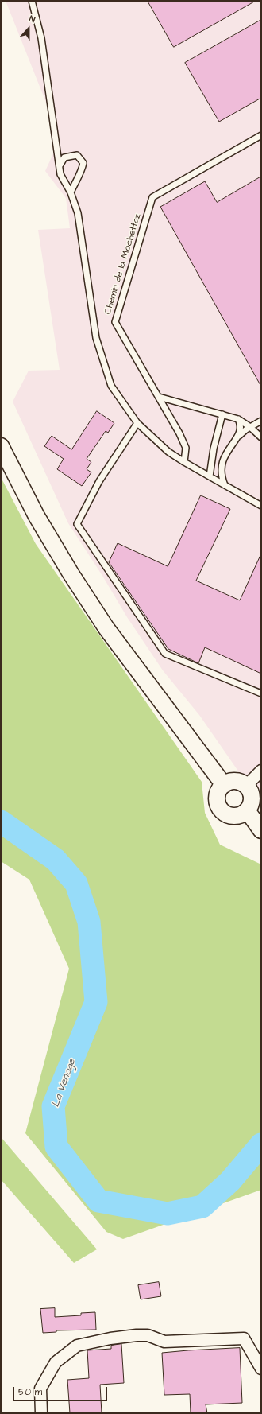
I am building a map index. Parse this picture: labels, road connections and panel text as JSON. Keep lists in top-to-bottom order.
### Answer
{
  "streets": {
    "lane": ["Chemin de la Mochettaz"]
  },
  "water": ["La Venoge"],
  "scale_bar": "50 m",
  "north": "top"
}
